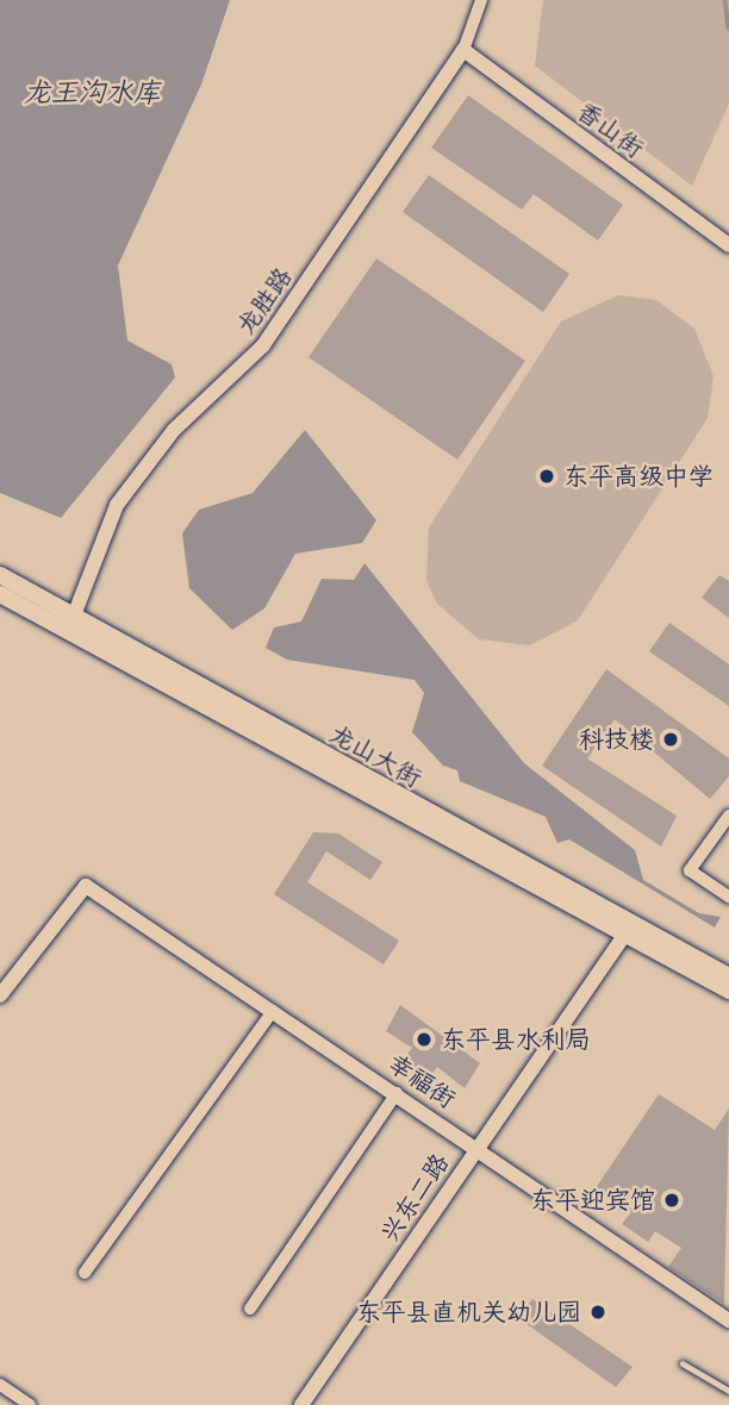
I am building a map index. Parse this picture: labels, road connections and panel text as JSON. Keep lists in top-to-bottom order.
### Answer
{
  "streets": {
    "main road": ["龙山大街"],
    "street": [
      "香山街",
      "龙胜路",
      "幸福街",
      "兴东二路"
    ]
  },
  "crossings": [
    ["香山街", "龙胜路"],
    ["龙胜路", "龙山大街"],
    ["龙山大街", "兴东二路"],
    ["幸福街", "兴东二路"]
  ],
  "water": ["龙王沟水库"],
  "places": [
    "东平高级中学",
    "科技楼",
    "东平县水利局",
    "东平迎宾馆",
    "东平县直机关幼儿园"
  ]
}
